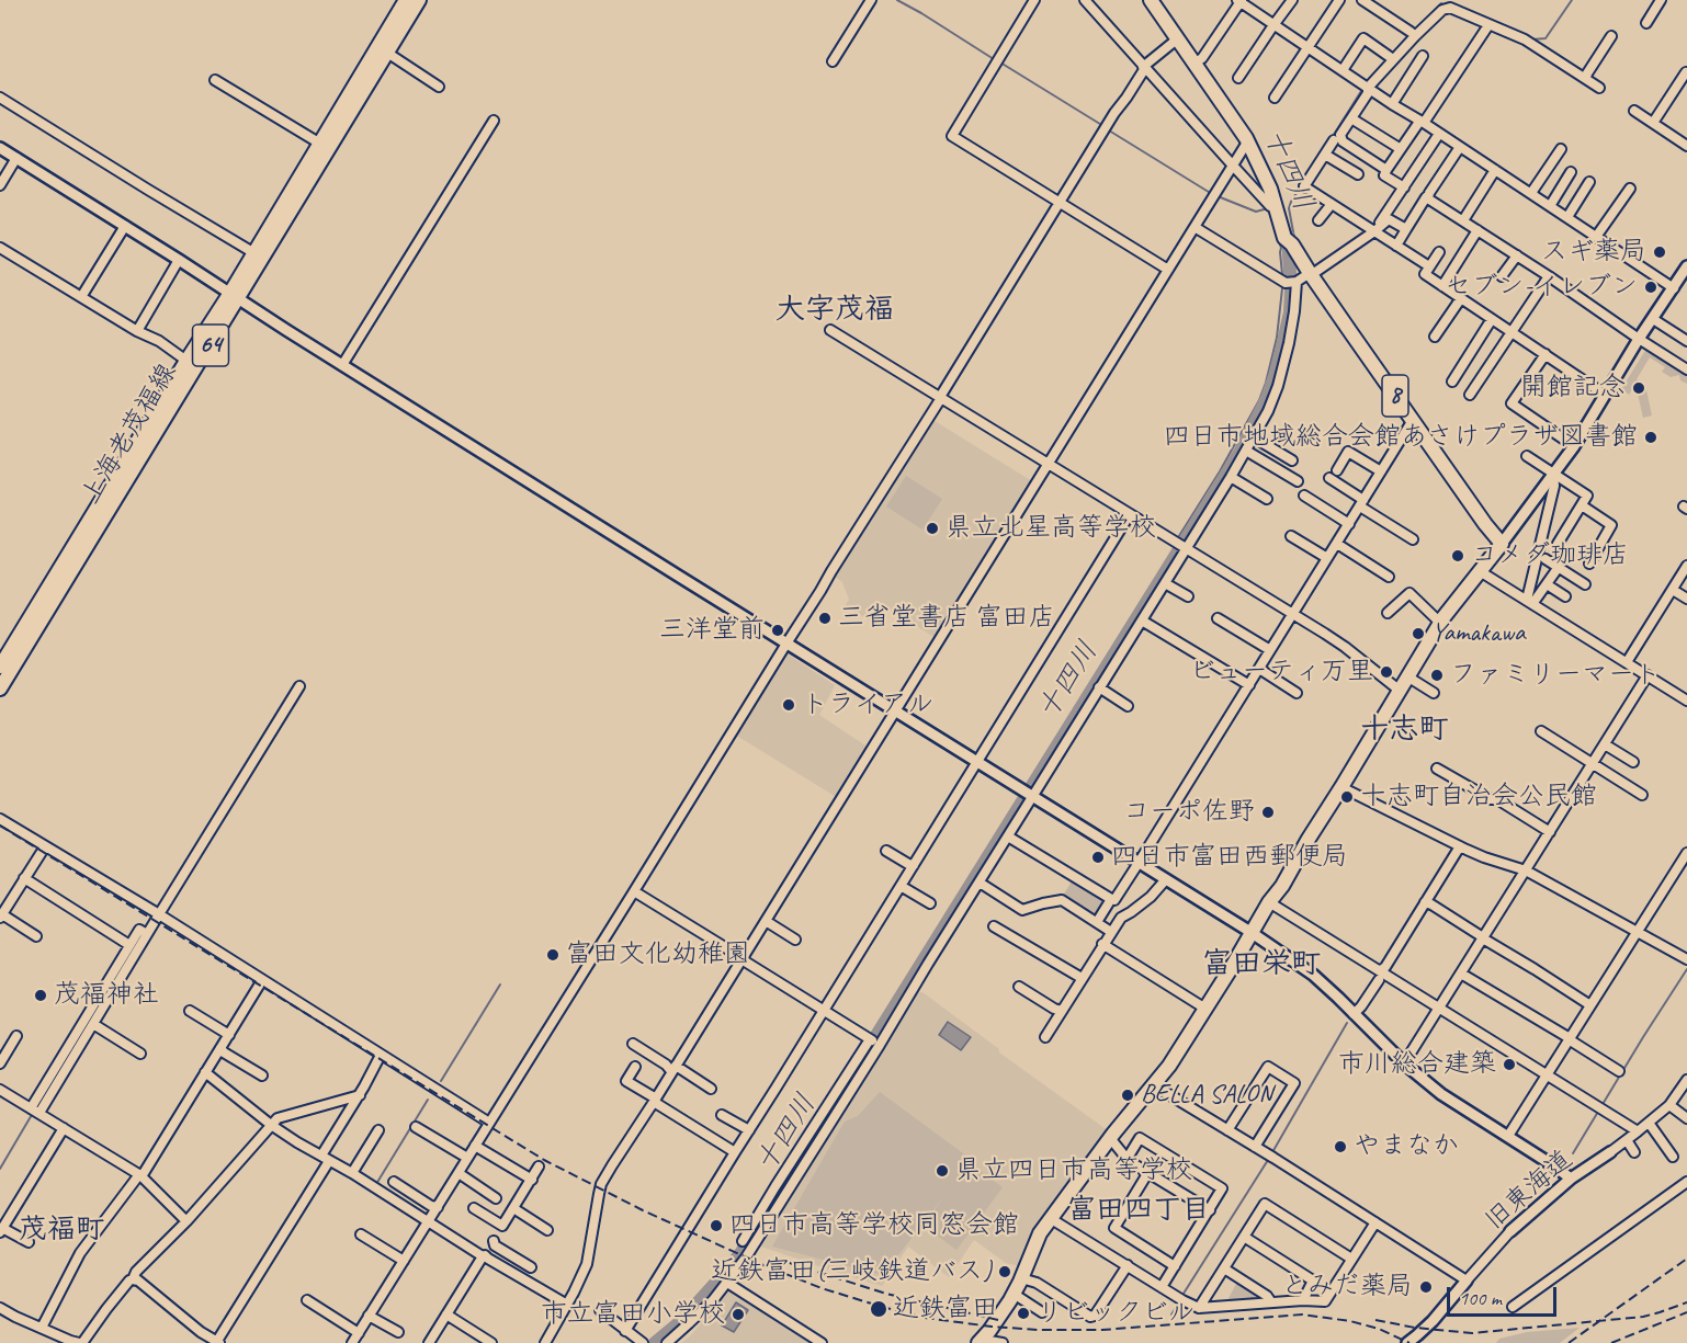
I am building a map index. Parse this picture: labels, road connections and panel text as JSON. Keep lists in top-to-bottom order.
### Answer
{
  "streets": {
    "main road": ["64", "8", "上海老茂福線"],
    "street": ["旧東海道"]
  },
  "districts": [
    "大字茂福",
    "十志町",
    "富田栄町",
    "富田四丁目",
    "茂福町"
  ],
  "water": ["十四川"],
  "places": [
    "スギ薬局",
    "セブン-イレブン",
    "開館記念",
    "四日市地域総合会館あさけプラザ図書館",
    "県立北星高等学校",
    "コメダ珈琲店",
    "三省堂書店 富田店",
    "三洋堂前",
    "Yamakawa",
    "ビューティ万里",
    "ファミリーマート",
    "トライアル",
    "十志町自治会公民館",
    "コーポ佐野",
    "四日市富田西郵便局",
    "富田文化幼稚園",
    "茂福神社",
    "市川総合建築",
    "BELLA SALON",
    "やまなか",
    "県立四日市高等学校",
    "四日市高等学校同窓会館",
    "近鉄富田(三岐鉄道バス)",
    "とみだ薬局",
    "近鉄富田",
    "リビックビル",
    "市立富田小学校"
  ],
  "scale_bar": "100 m"
}
